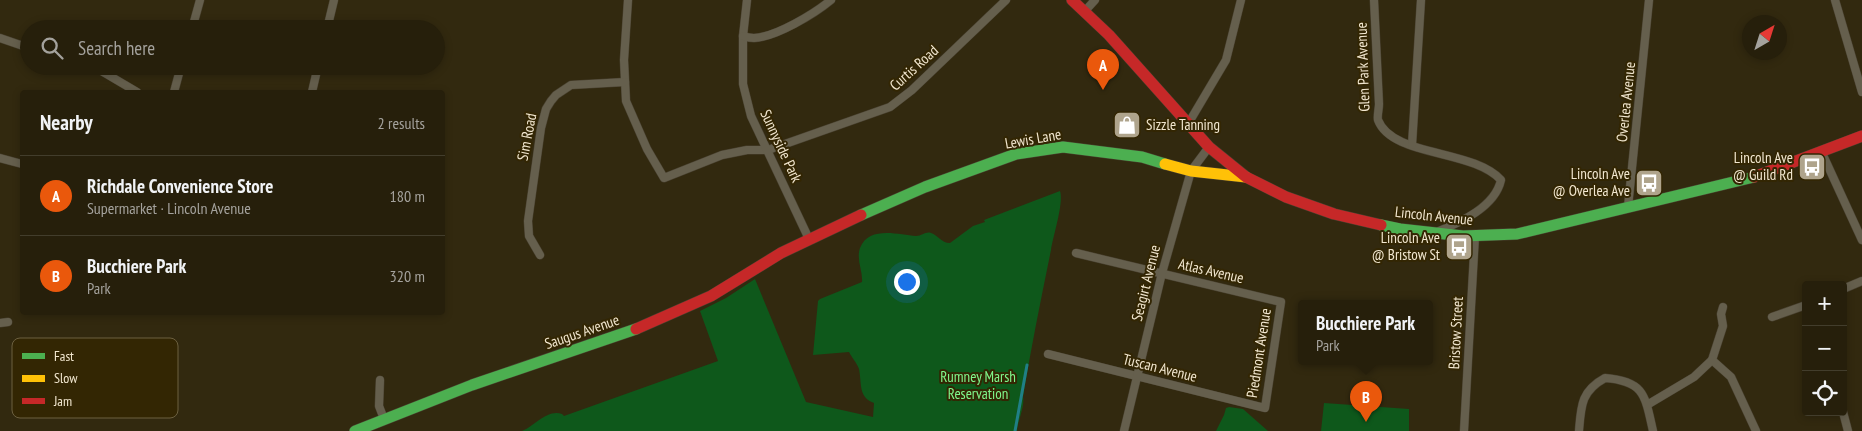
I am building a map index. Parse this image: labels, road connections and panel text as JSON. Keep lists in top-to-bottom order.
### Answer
{
  "streets": {
    "street": [
      "Glen Park Avenue",
      "Curtis Road",
      "Overlea Avenue",
      "Sim Road",
      "Lewis Lane",
      "Sunnyside Park",
      "Lincoln Avenue",
      "Atlas Avenue",
      "Seagirt Avenue",
      "Saugus Avenue",
      "Bristow Street",
      "Piedmont Avenue",
      "Tuscan Avenue"
    ]
  },
  "crossings": [
    ["Glen Park Avenue", "Lincoln Avenue"],
    ["Curtis Road", "Sim Road"],
    ["Curtis Road", "Sunnyside Park"],
    ["Overlea Avenue", "Lincoln Avenue"],
    ["Lewis Lane", "Sunnyside Park"],
    ["Lewis Lane", "Lincoln Avenue"],
    ["Lewis Lane", "Seagirt Avenue"],
    ["Lewis Lane", "Saugus Avenue"],
    ["Sunnyside Park", "Saugus Avenue"],
    ["Lincoln Avenue", "Seagirt Avenue"],
    ["Lincoln Avenue", "Bristow Street"],
    ["Atlas Avenue", "Seagirt Avenue"],
    ["Atlas Avenue", "Piedmont Avenue"],
    ["Seagirt Avenue", "Tuscan Avenue"],
    ["Piedmont Avenue", "Tuscan Avenue"]
  ],
  "parks": ["Rumney Marsh Reservation"],
  "places": {
    "shop": ["Sizzle Tanning"],
    "bus stop": ["Lincoln Ave @ Guild Rd", "Lincoln Ave @ Overlea Ave", "Lincoln Ave @ Bristow St"]
  },
  "legend": ["Fast", "Slow", "Jam"],
  "north": "top right",
  "page": {
    "search": "Search here",
    "pins": ["A", "B"],
    "heading": ["Nearby", "2 results"],
    "list": [
      {
        "mark": "A",
        "name": "Richdale Convenience Store",
        "note": "Supermarket · Lincoln Avenue",
        "value": "180 m"
      },
      {
        "mark": "B",
        "name": "Bucchiere Park",
        "note": "Park",
        "value": "320 m"
      }
    ],
    "map_buttons": ["+", "−"],
    "popup": ["Bucchiere Park", "Park"]
  }
}
